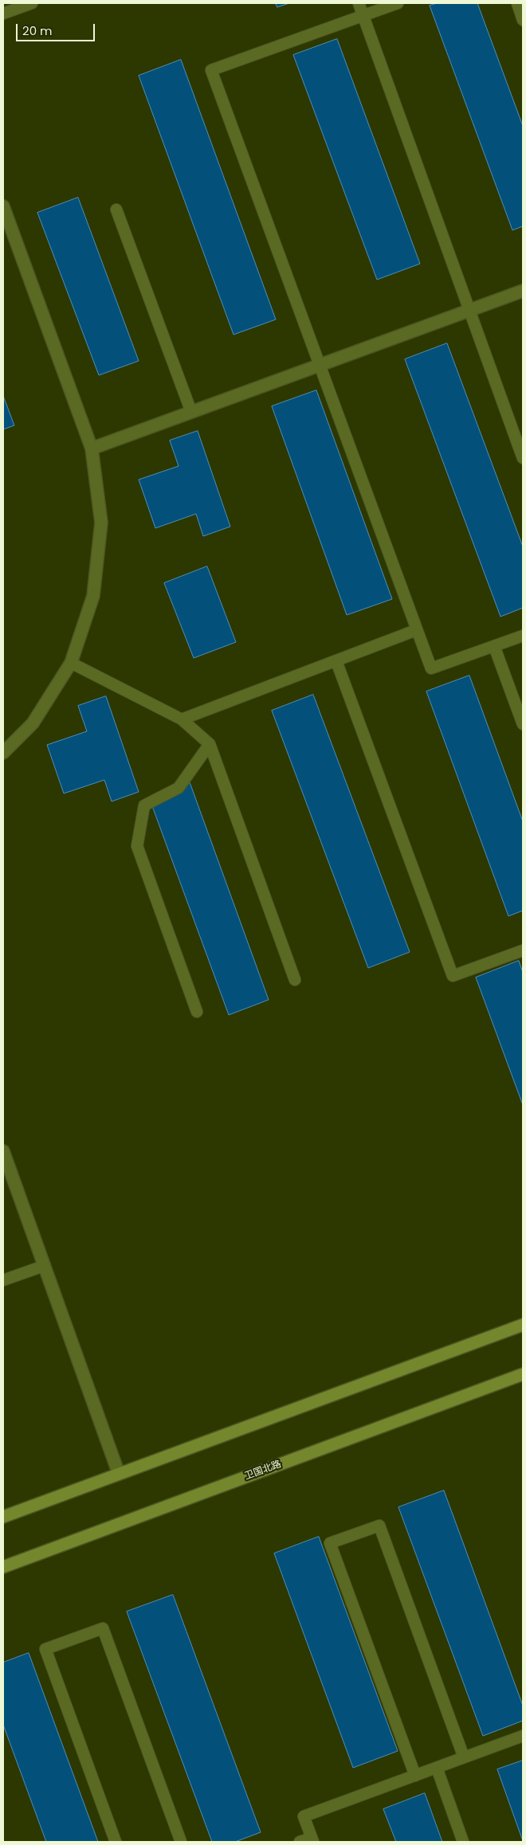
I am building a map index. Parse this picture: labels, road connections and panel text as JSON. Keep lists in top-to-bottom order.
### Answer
{
  "streets": {
    "main road": ["卫国北路"]
  },
  "scale_bar": "20 m"
}
